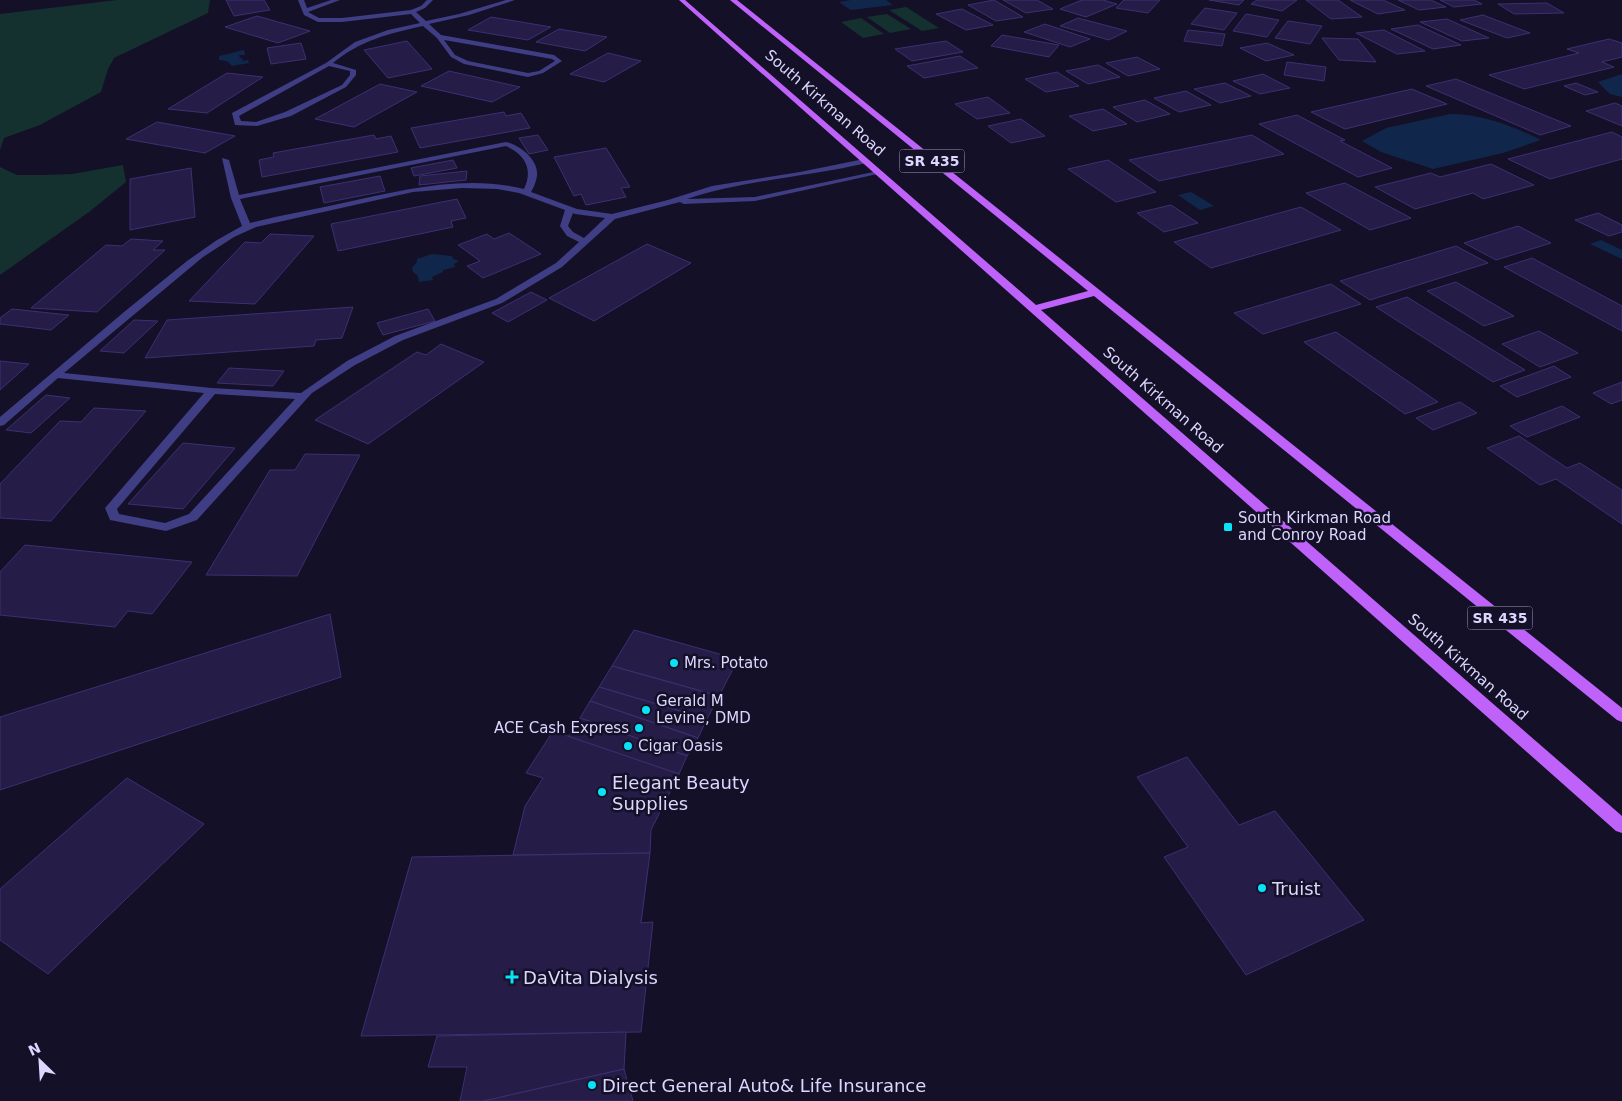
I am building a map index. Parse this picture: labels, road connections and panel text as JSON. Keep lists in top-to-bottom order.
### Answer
{
  "streets": {
    "main road": ["South Kirkman Road", "SR 435"]
  },
  "places": {
    "transit": ["South Kirkman Road and Conroy Road"],
    "other": [
      "Mrs. Potato",
      "Gerald M Levine, DMD",
      "ACE Cash Express",
      "Cigar Oasis",
      "Elegant Beauty Supplies",
      "Truist",
      "Direct General Auto& Life Insurance"
    ],
    "health": ["DaVita Dialysis"]
  },
  "north": "top left"
}
